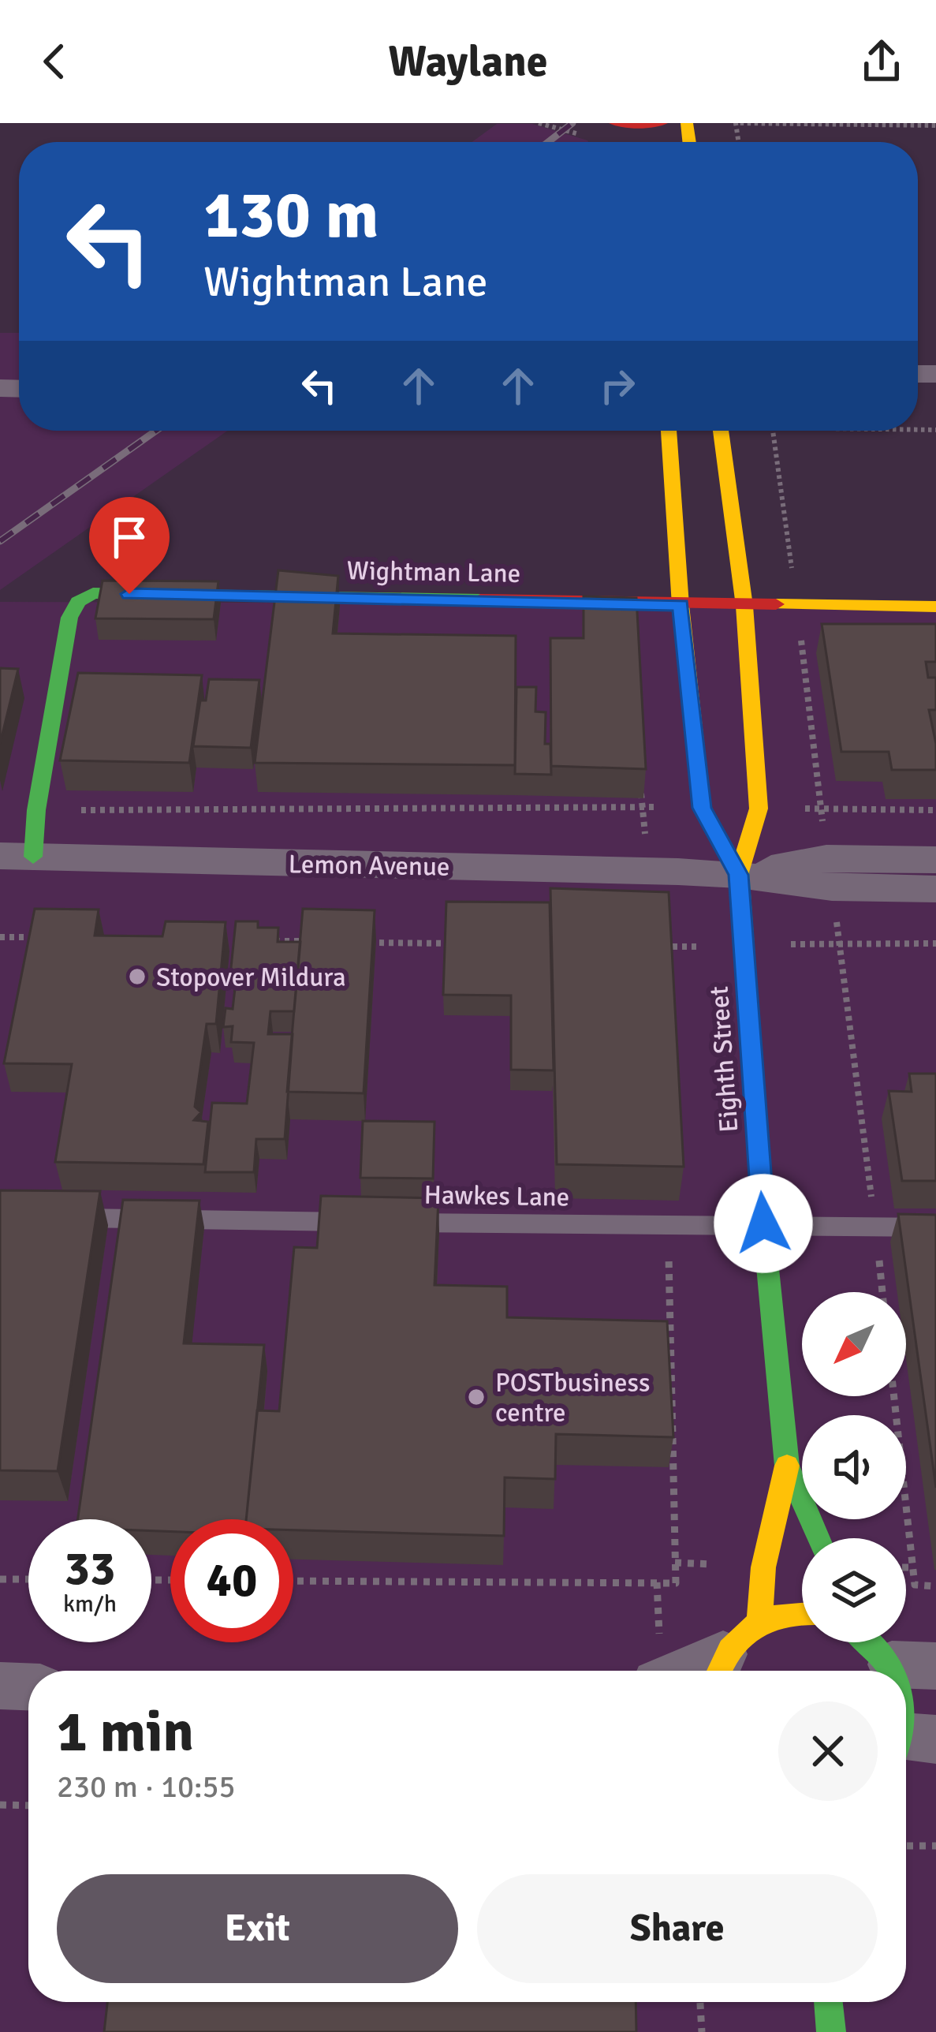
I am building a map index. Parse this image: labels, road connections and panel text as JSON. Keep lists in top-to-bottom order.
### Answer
{
  "streets": {
    "street": ["Wightman Lane", "Lemon Avenue", "Eighth Street"],
    "lane": ["Hawkes Lane"]
  },
  "crossings": [
    ["Wightman Lane", "Lemon Avenue"],
    ["Wightman Lane", "Eighth Street"],
    ["Lemon Avenue", "Eighth Street"],
    ["Eighth Street", "Hawkes Lane"]
  ],
  "places": ["Stopover Mildura", "POSTbusiness centre"],
  "north": "bottom left",
  "page": {
    "header": "Waylane",
    "turn": ["130 m", "Wightman Lane"],
    "speed": "33 km/h",
    "limit": "40",
    "heading": ["1 min", "230 m · 10:55"],
    "buttons": ["Exit", "Share"]
  }
}
